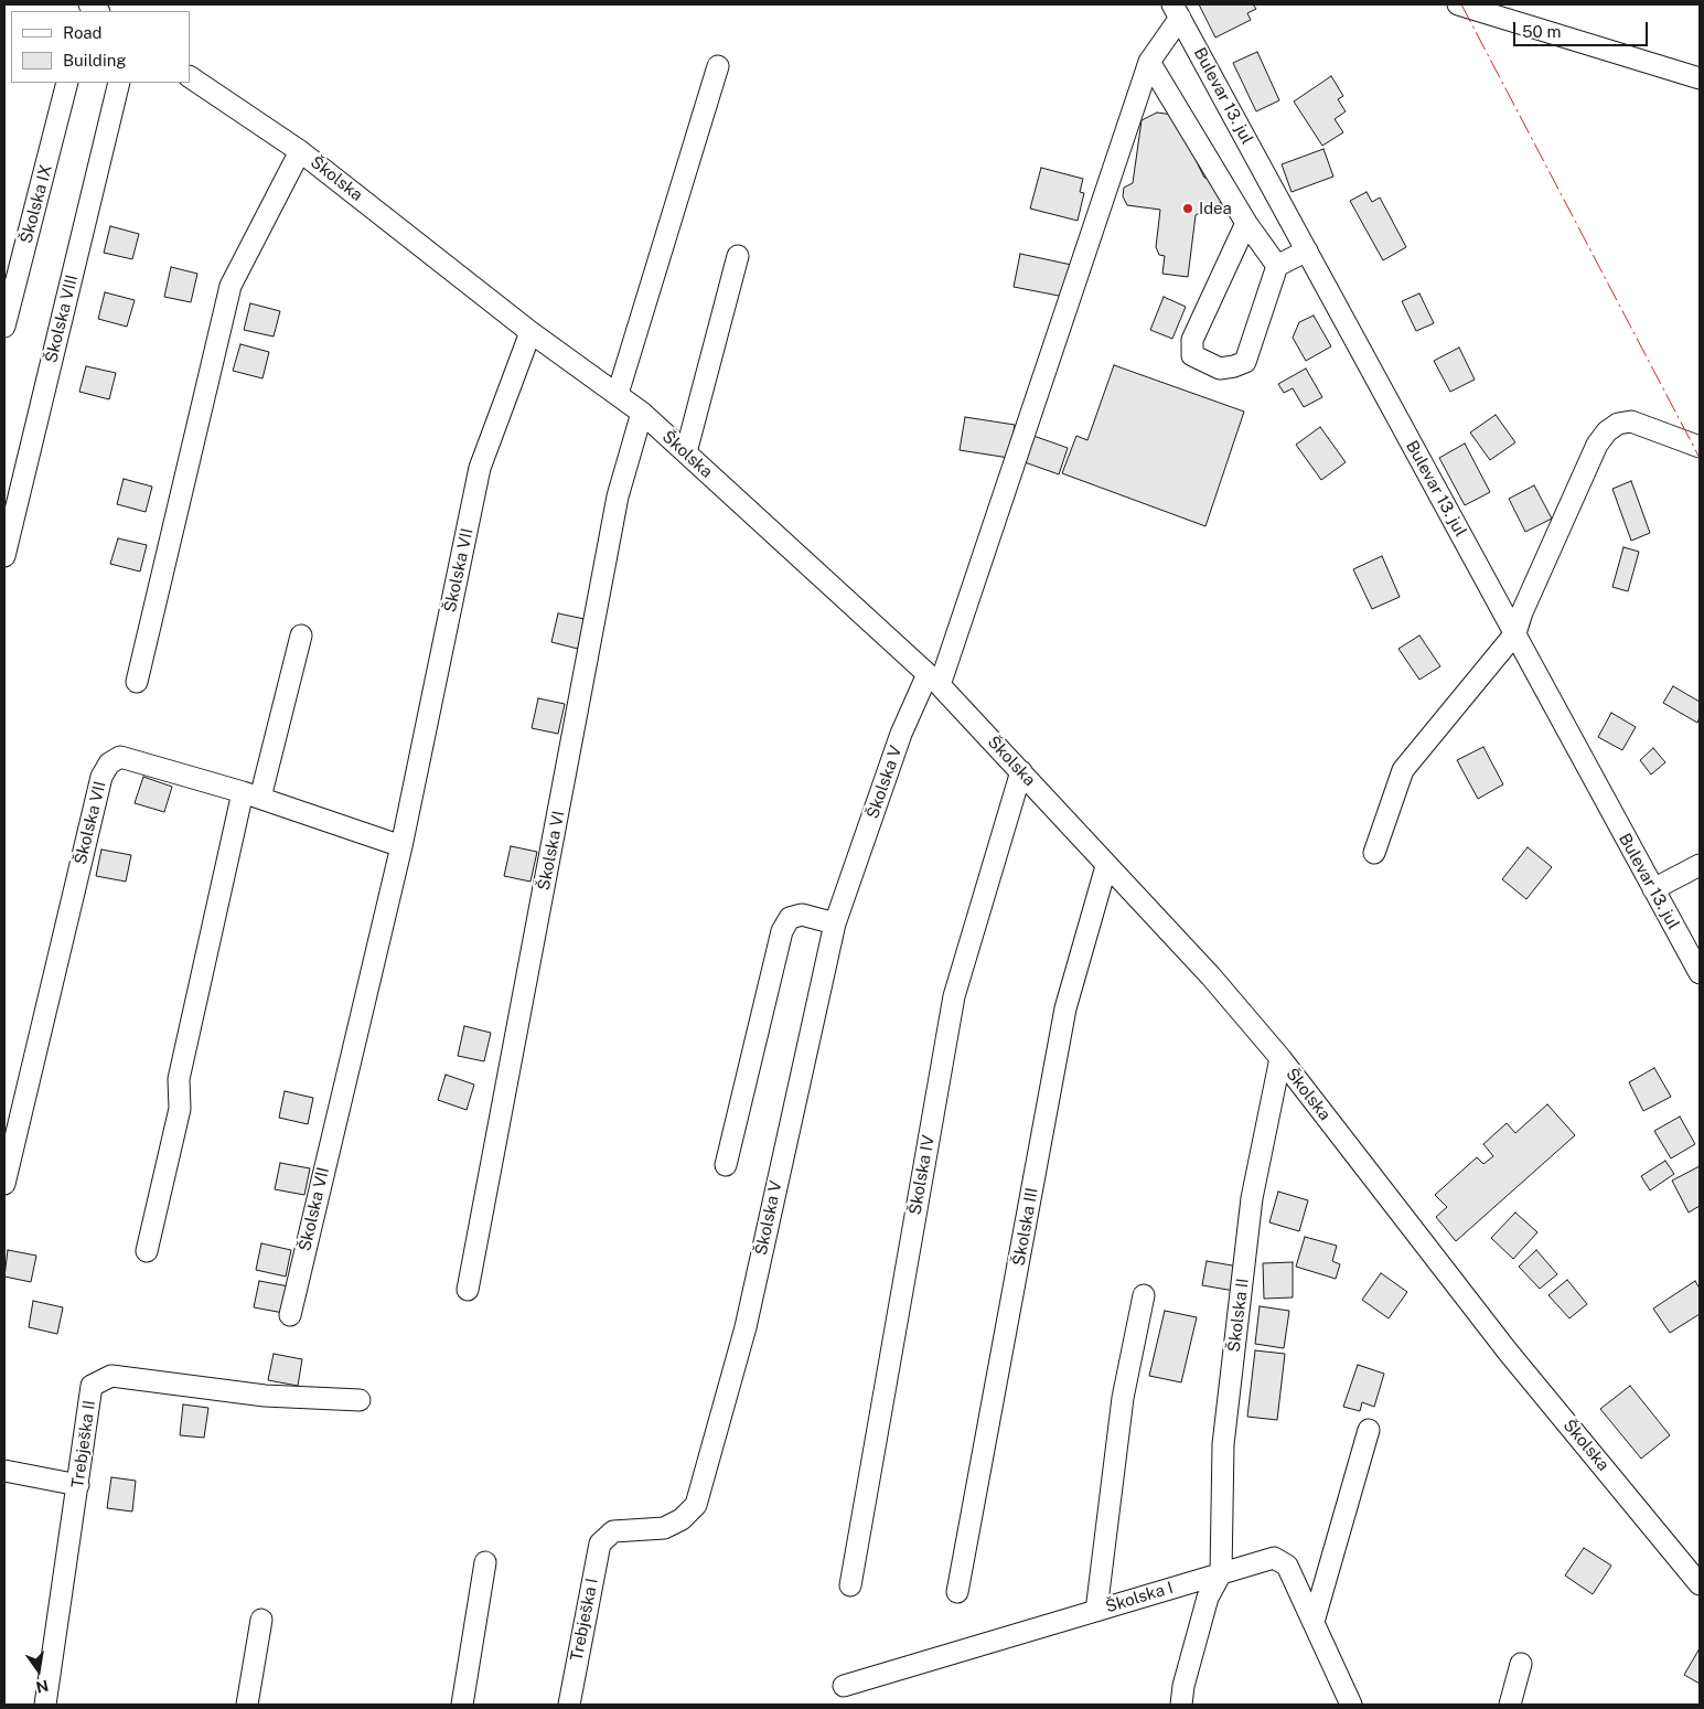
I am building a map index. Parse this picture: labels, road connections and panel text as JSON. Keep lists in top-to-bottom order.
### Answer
{
  "streets": {
    "street": [
      "Bulevar 13. jul",
      "Školska",
      "Školska IX",
      "Školska VIII",
      "Školska VII",
      "Školska V",
      "Školska VI",
      "Školska IV",
      "Školska III",
      "Školska II",
      "Trebješka II",
      "Školska I",
      "Trebješka I"
    ]
  },
  "crossings": [
    ["Bulevar 13. jul", "Školska V"],
    ["Školska", "Školska VII"],
    ["Školska", "Školska V"],
    ["Školska", "Školska VI"],
    ["Školska", "Školska IV"],
    ["Školska", "Školska III"],
    ["Školska", "Školska II"],
    ["Školska V", "Trebješka I"],
    ["Školska II", "Školska I"]
  ],
  "places": ["Idea"],
  "legend": ["Road", "Building"],
  "scale_bar": "50 m",
  "north": "bottom"
}
